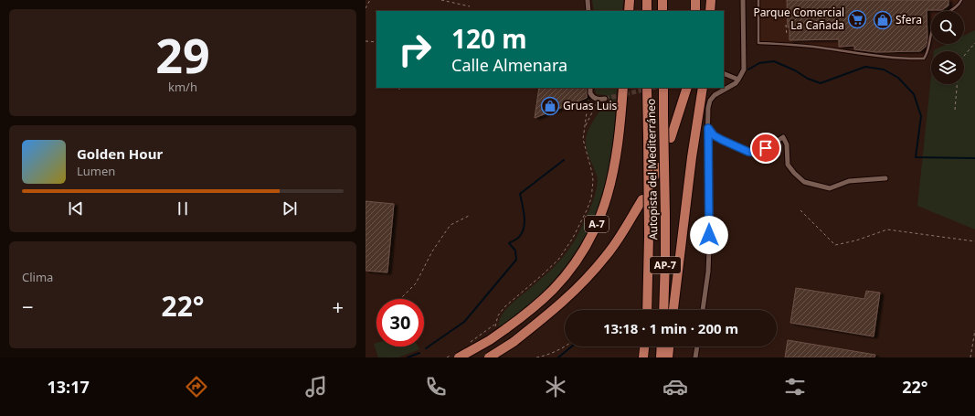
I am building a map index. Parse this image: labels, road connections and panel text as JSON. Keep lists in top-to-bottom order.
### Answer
{
  "streets": {
    "highway": ["Autopista del Mediterráneo", "A-7", "AP-7"]
  },
  "places": {
    "supermarket": ["Parque Comercial La Cañada"],
    "shop": ["Sfera", "Gruas Luis"]
  },
  "page": {
    "tile": [
      ["29", "km/h"],
      "Clima"
    ],
    "turn": ["120 m", "Calle Almenara"],
    "song": ["Golden Hour", "Lumen"],
    "heat": ["−", "22°", "+"],
    "limit": "30",
    "trip": "13:18 · 1 min · 200 m",
    "tabs": ["13:17", "22°"]
  }
}
